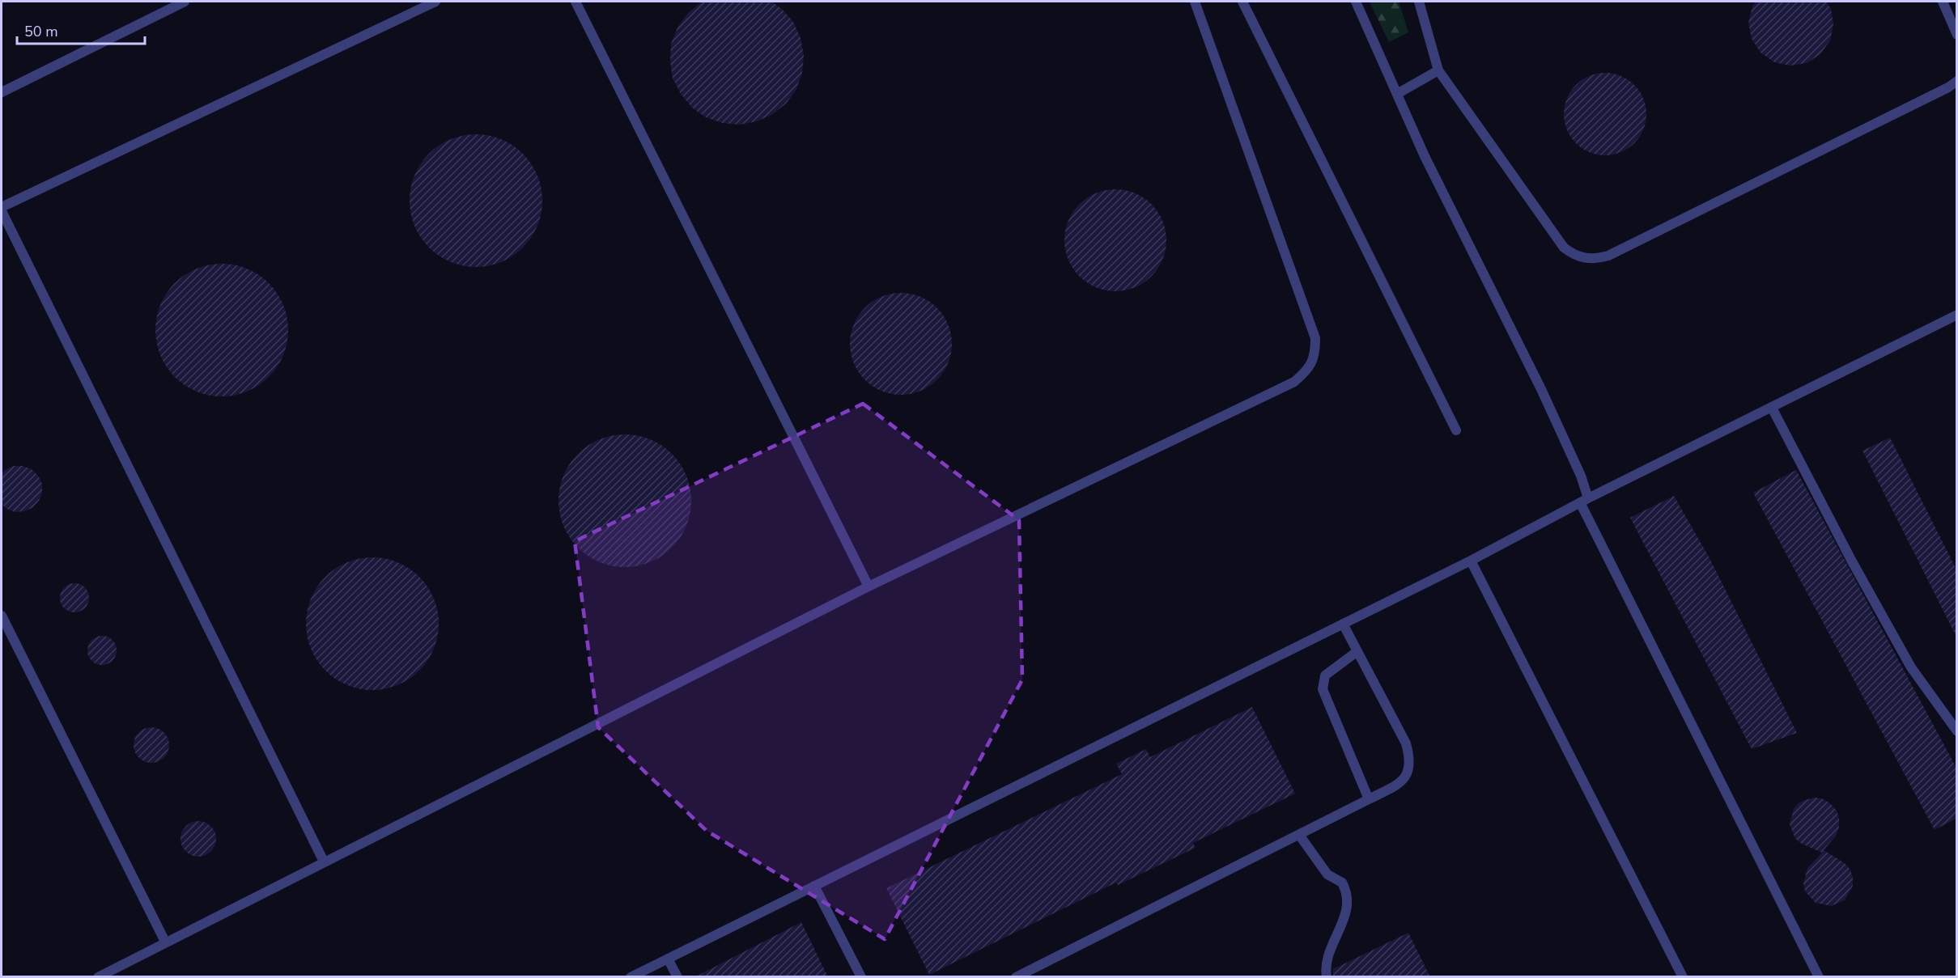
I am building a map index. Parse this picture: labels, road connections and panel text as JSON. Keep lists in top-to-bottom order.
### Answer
{
  "scale_bar": "50 m"
}
